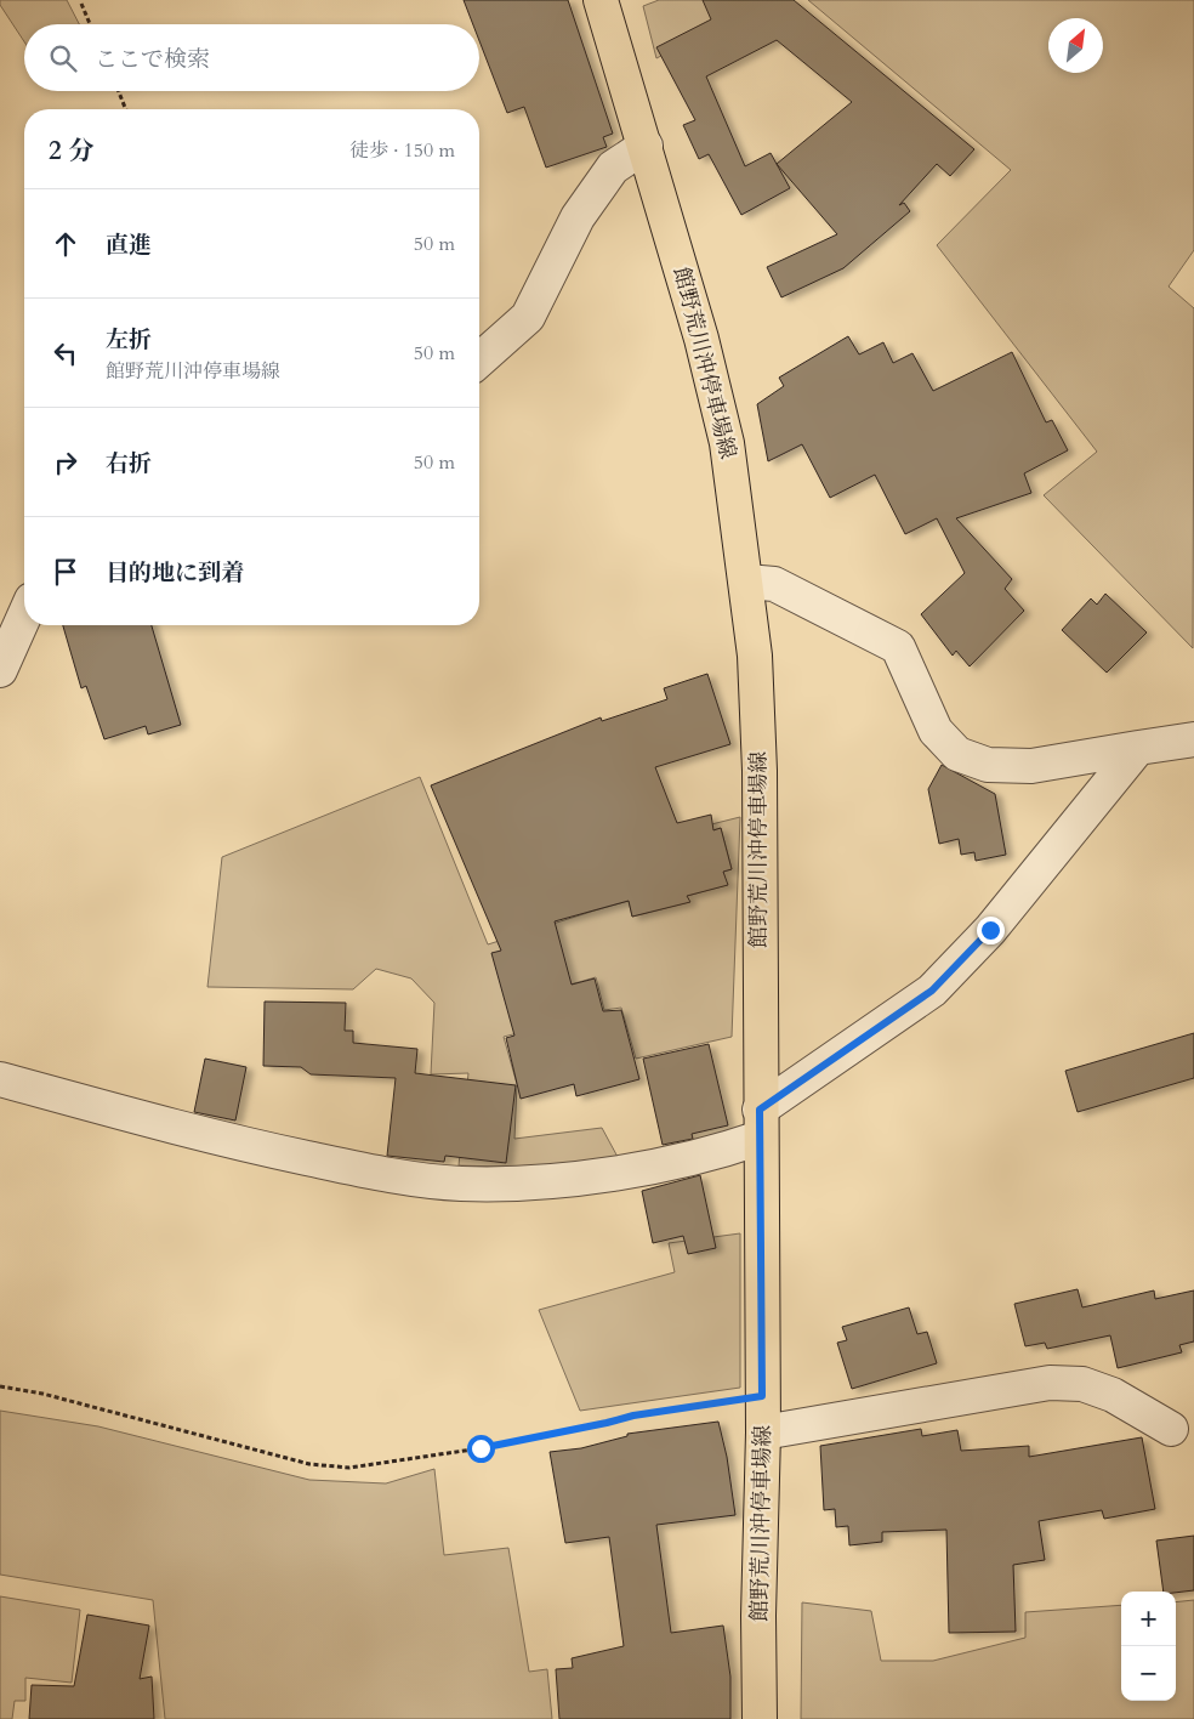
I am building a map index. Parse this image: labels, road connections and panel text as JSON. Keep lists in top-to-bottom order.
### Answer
{
  "streets": {
    "main road": ["館野荒川沖停車場線"]
  },
  "north": "top right",
  "page": {
    "search": "ここで検索",
    "heading": ["2 分", "徒歩 · 150 m"],
    "list": [
      ["直進", "50 m"],
      ["左折", "館野荒川沖停車場線", "50 m"],
      ["右折", "50 m"],
      "目的地に到着"
    ],
    "map_buttons": ["+", "−"]
  }
}
